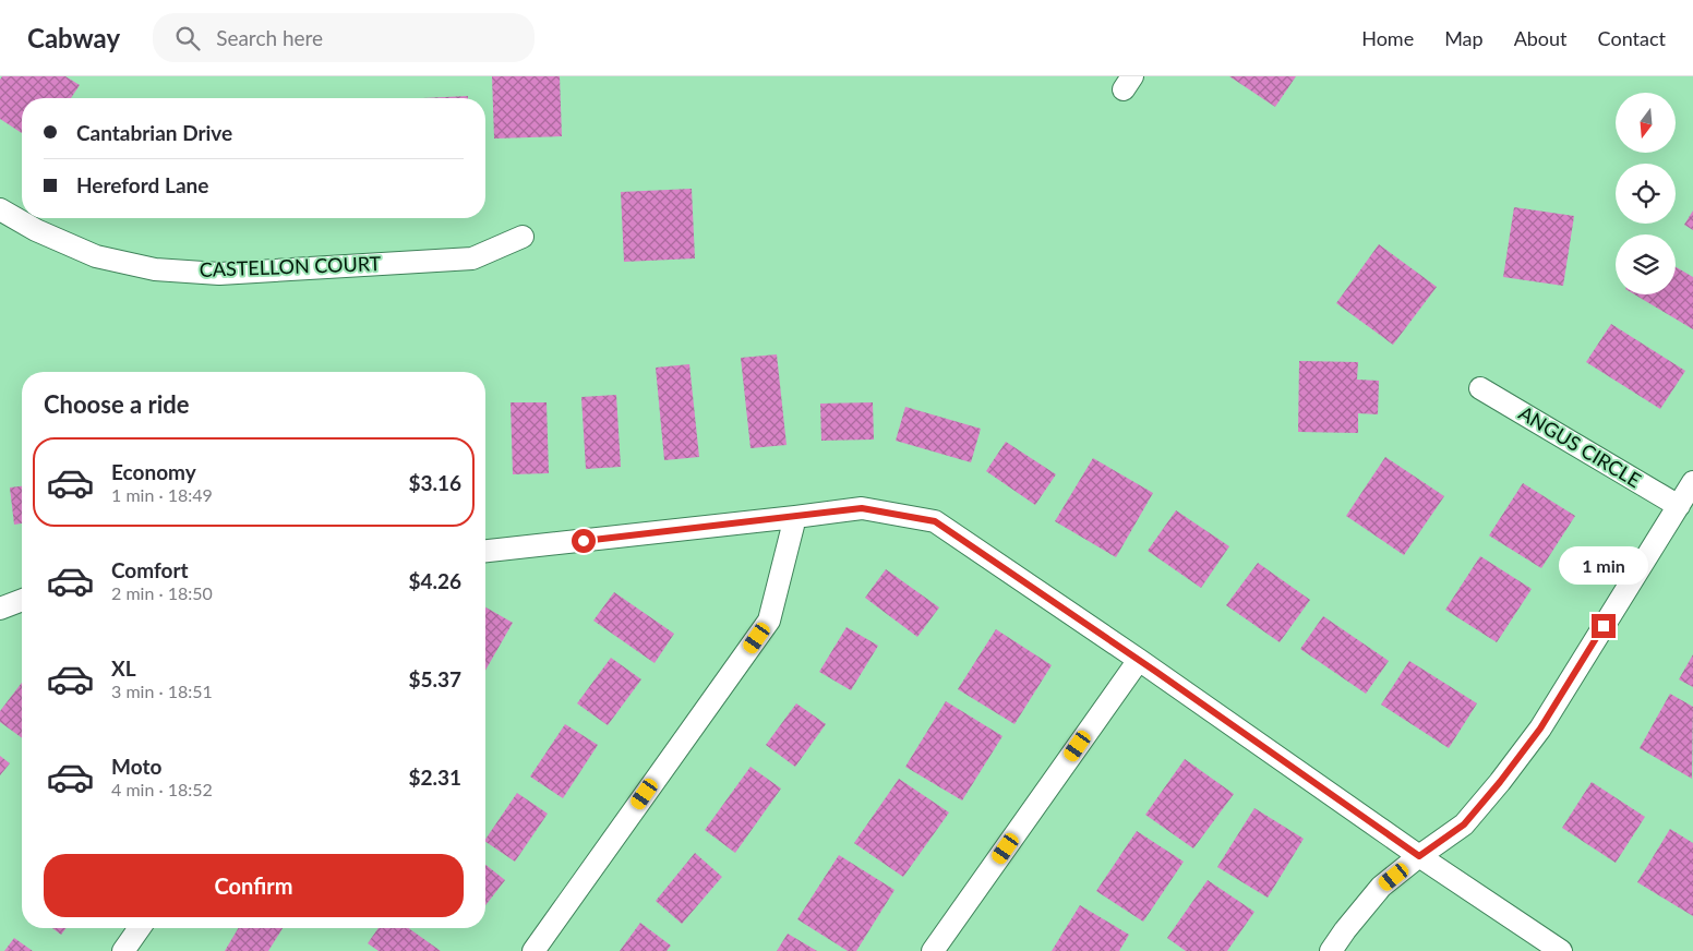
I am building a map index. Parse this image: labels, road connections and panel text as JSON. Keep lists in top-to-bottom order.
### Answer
{
  "streets": {
    "street": ["CASTELLON COURT", "ANGUS CIRCLE"]
  },
  "north": "bottom",
  "page": {
    "header": "Cabway",
    "search": "Search here",
    "nav": [
      "Home",
      "Map",
      "About",
      "Contact"
    ],
    "banner": ["Cantabrian Drive", "Hereford Lane"],
    "heading": "Choose a ride",
    "list": [
      {
        "name": "Economy",
        "note": "1 min · 18:49",
        "value": "$3.16"
      },
      {
        "name": "Comfort",
        "note": "2 min · 18:50",
        "value": "$4.26"
      },
      {
        "name": "XL",
        "note": "3 min · 18:51",
        "value": "$5.37"
      },
      {
        "name": "Moto",
        "note": "4 min · 18:52",
        "value": "$2.31"
      }
    ],
    "bubble": "1 min",
    "buttons": "Confirm"
  }
}
